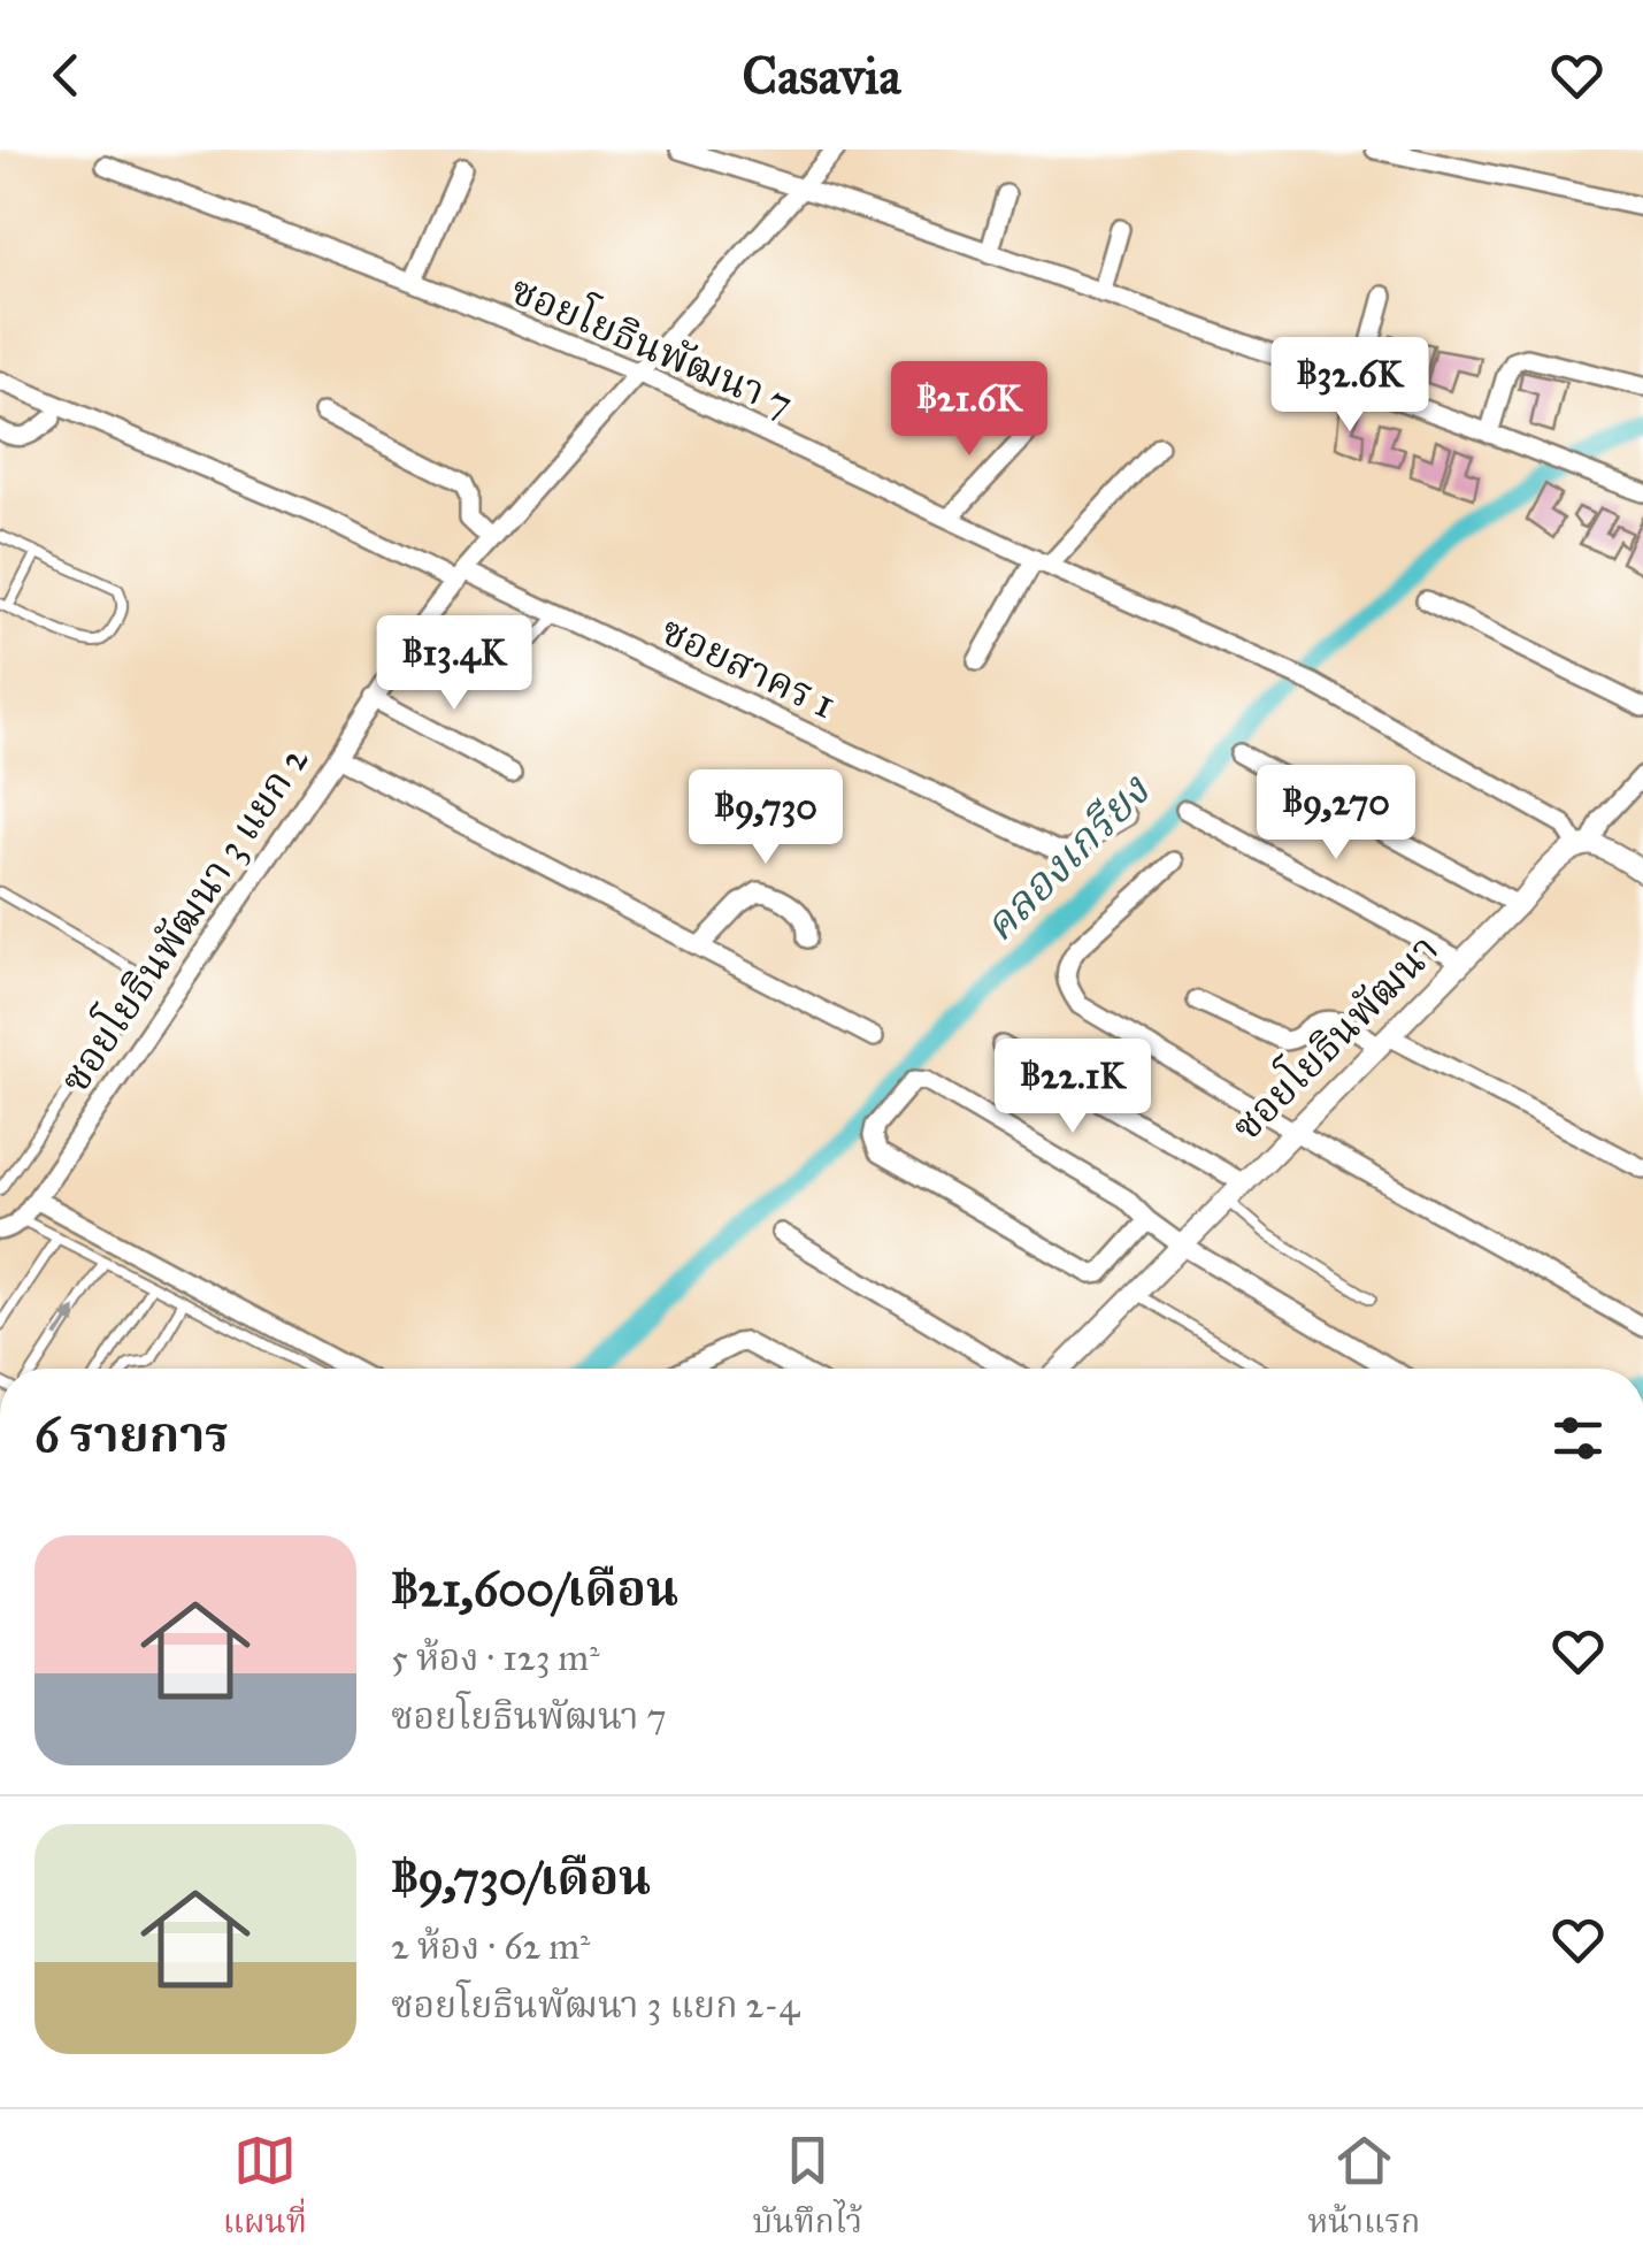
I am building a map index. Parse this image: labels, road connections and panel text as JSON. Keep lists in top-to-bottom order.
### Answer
{
  "streets": {
    "street": [
      "ซอยโยธินพัฒนา 7",
      "ซอยสาคร 1",
      "ซอยโยธินพัฒนา 3 แยก 2",
      "ซอยโยธินพัฒนา"
    ]
  },
  "crossings": [
    ["ซอยโยธินพัฒนา 7", "ซอยโยธินพัฒนา 3 แยก 2"],
    ["ซอยโยธินพัฒนา 7", "ซอยโยธินพัฒนา"],
    ["ซอยสาคร 1", "ซอยโยธินพัฒนา 3 แยก 2"]
  ],
  "water": ["คลองเกรียง"],
  "page": {
    "header": "Casavia",
    "price": [
      "฿32.6K",
      "฿21.6K",
      "฿13.4K",
      "฿9,270",
      "฿9,730",
      "฿22.1K"
    ],
    "heading": "6 รายการ",
    "list": [
      {
        "name": "฿21,600/เดือน",
        "note": "5 ห้อง · 123 m² · ซอยโยธินพัฒนา 7"
      },
      {
        "name": "฿9,730/เดือน",
        "note": "2 ห้อง · 62 m² · ซอยโยธินพัฒนา 3 แยก 2-4"
      }
    ],
    "tabs": ["แผนที่", "บันทึกไว้", "หน้าแรก"]
  }
}
